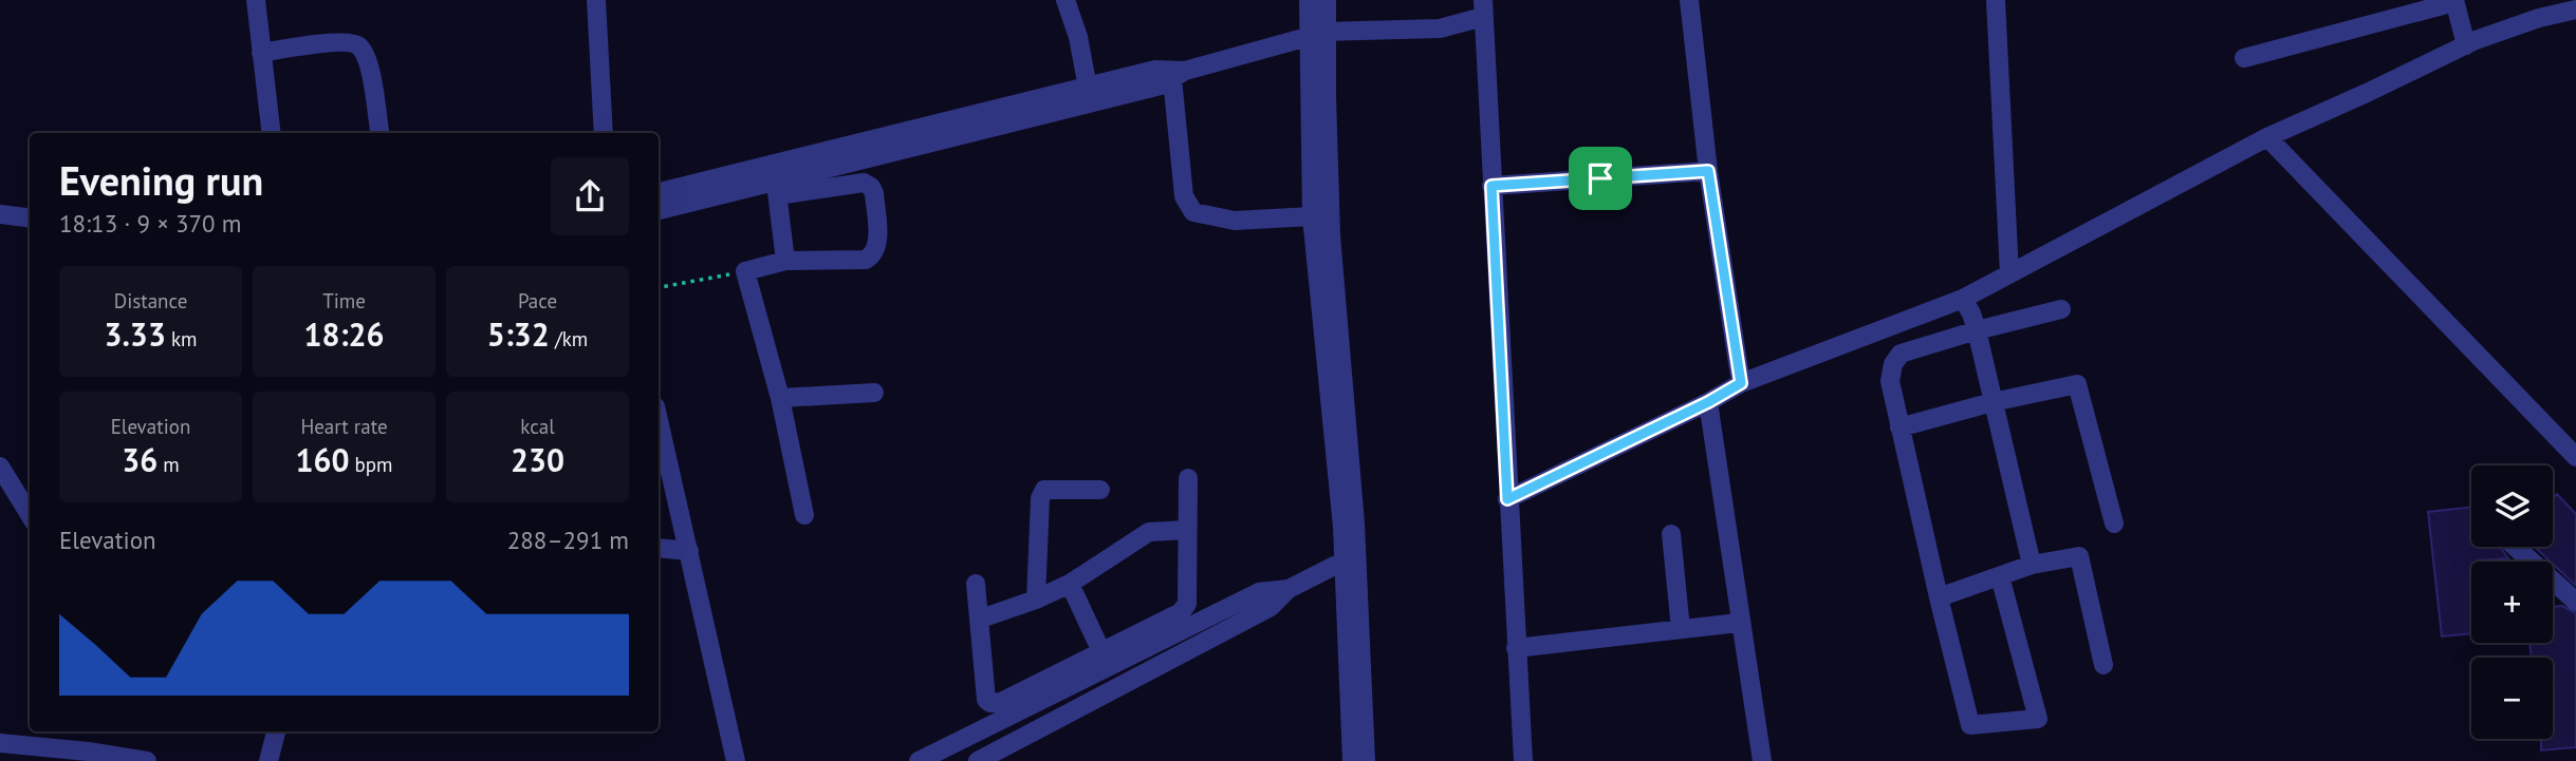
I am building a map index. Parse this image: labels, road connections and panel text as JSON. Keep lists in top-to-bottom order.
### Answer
{
  "page": {
    "heading": ["Evening run", "18:13 · 9 × 370 m"],
    "stats": [
      ["Distance", "3.33 km"],
      ["Time", "18:26"],
      ["Pace", "5:32 /km"],
      ["Elevation", "36 m"],
      ["Heart rate", "160 bpm"],
      ["kcal", "230"]
    ],
    "map_buttons": ["+", "−"],
    "chart": ["Elevation", "288–291 m"]
  }
}
